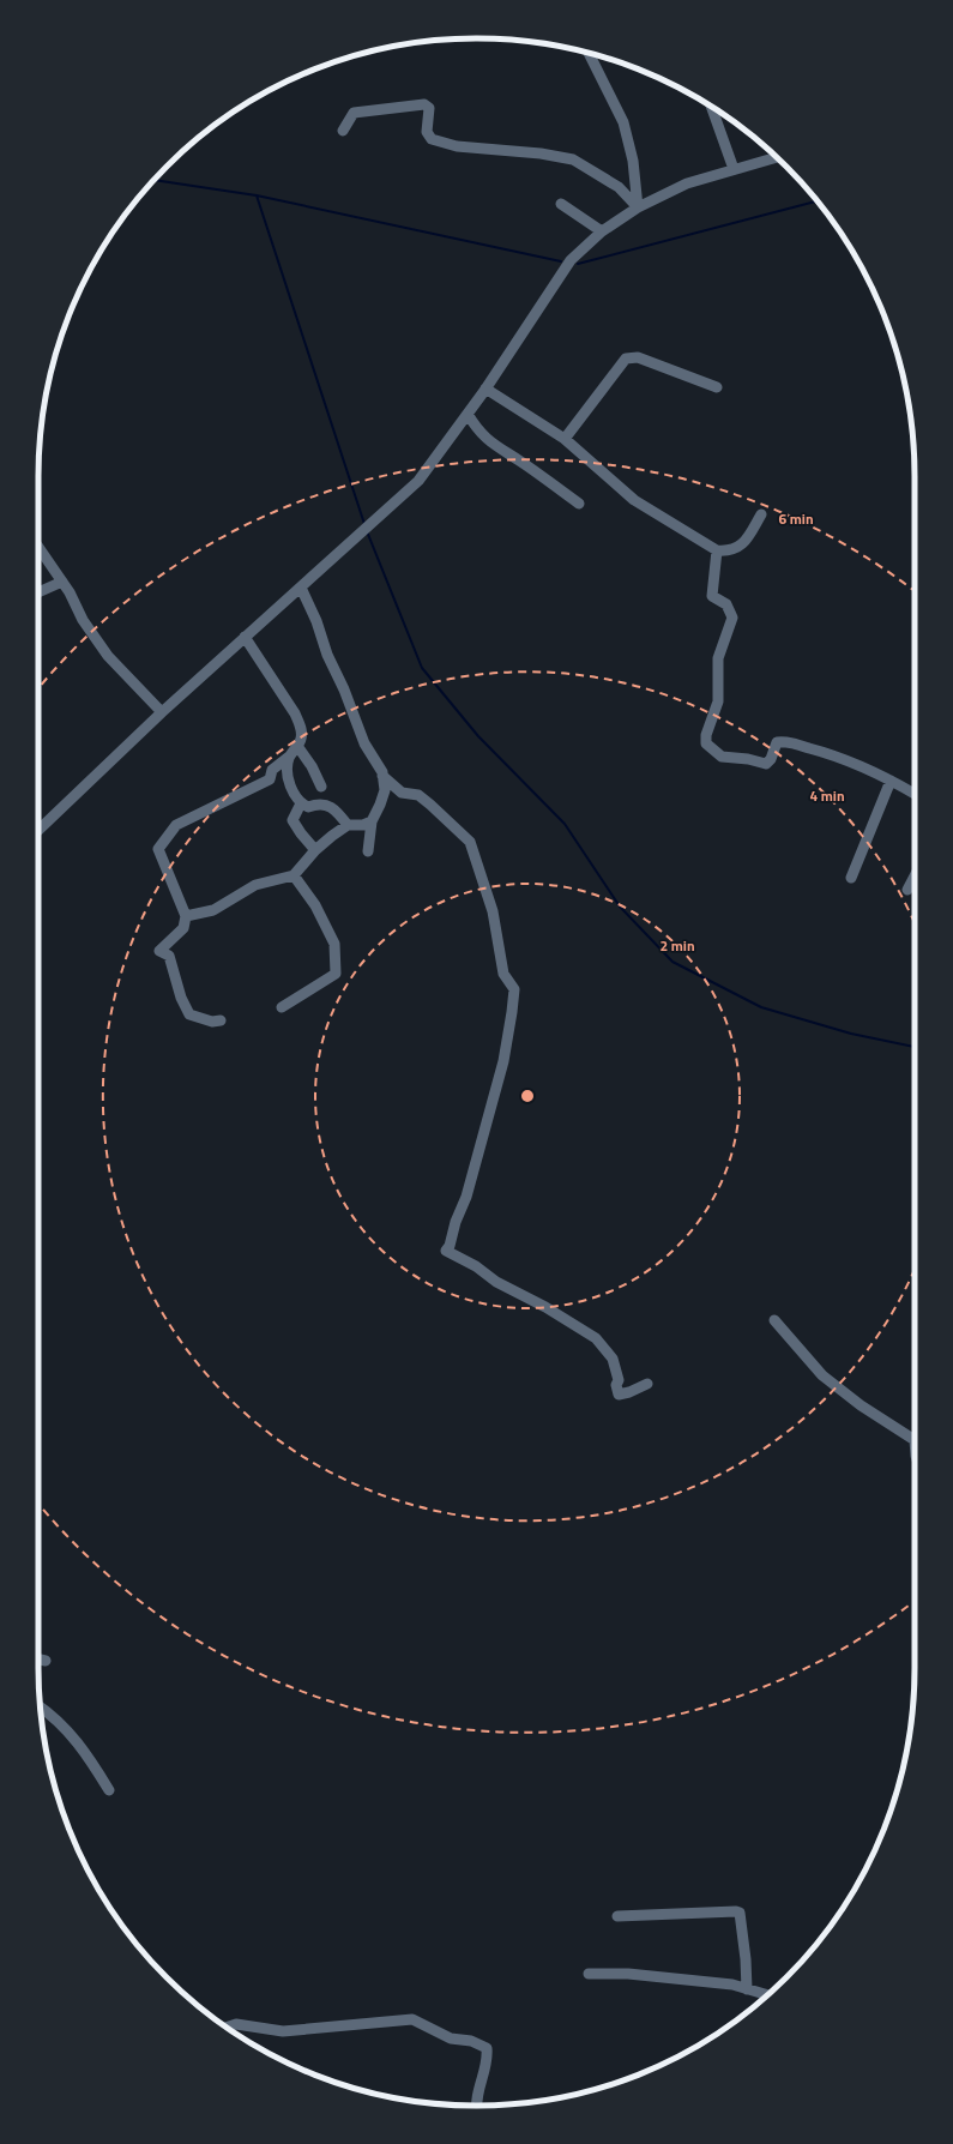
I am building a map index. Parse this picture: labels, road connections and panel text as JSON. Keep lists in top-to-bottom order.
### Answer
{
  "rings": ["6 min", "4 min", "2 min"]
}
